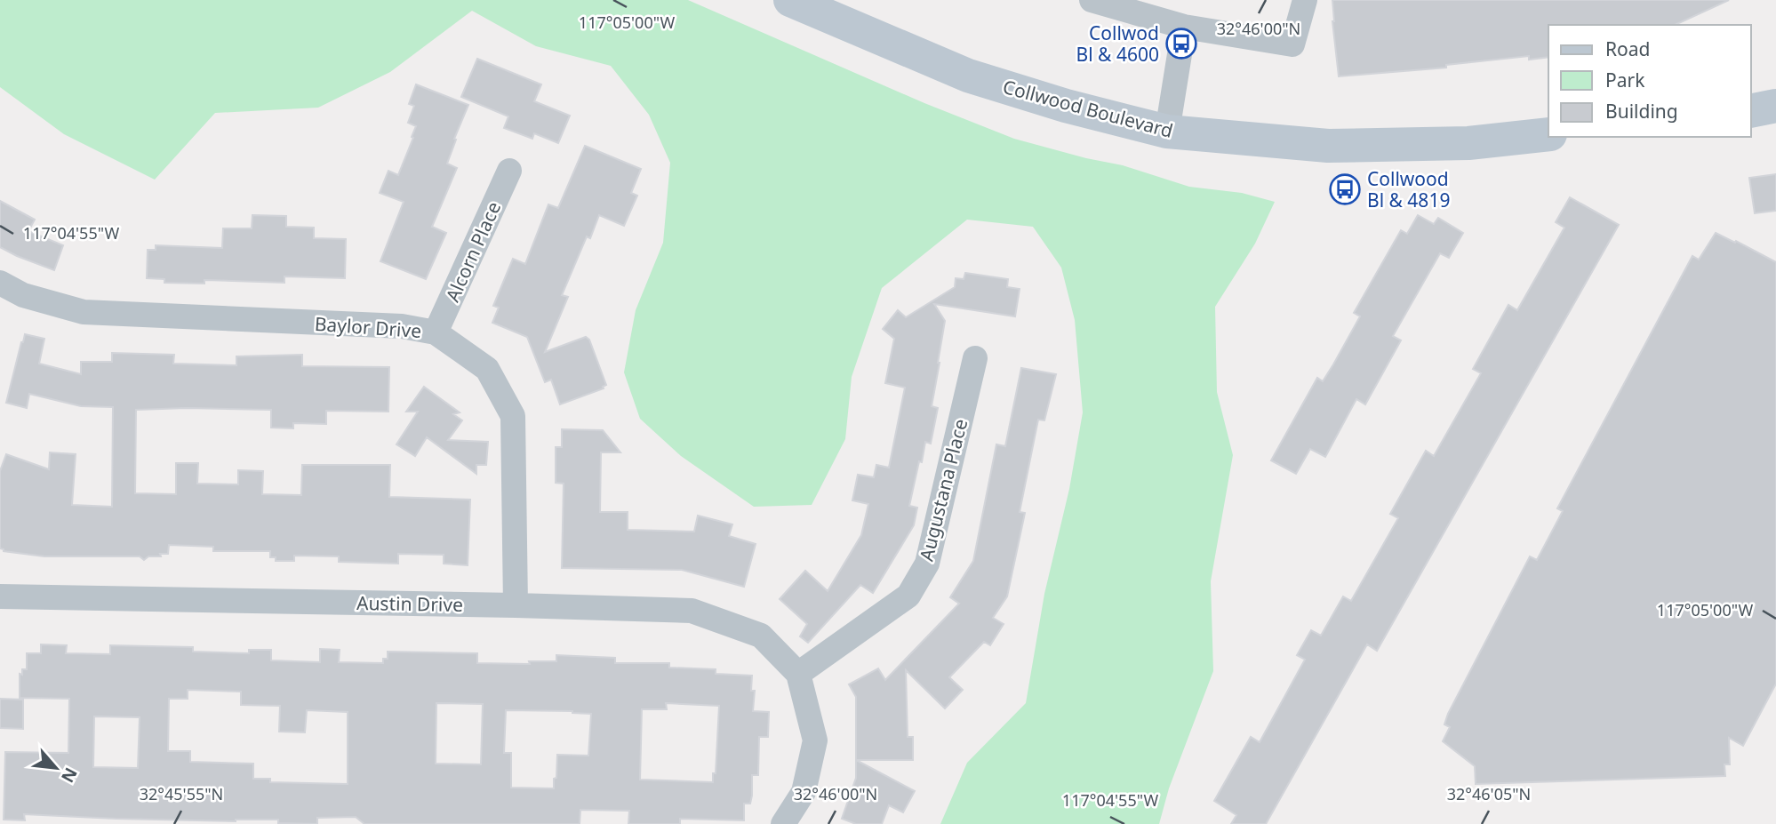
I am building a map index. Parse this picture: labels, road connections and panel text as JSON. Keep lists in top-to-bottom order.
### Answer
{
  "streets": {
    "main road": ["Collwood Boulevard"],
    "street": [
      "Alcorn Place",
      "Baylor Drive",
      "Augustana Place",
      "Austin Drive"
    ]
  },
  "crossings": [
    ["Alcorn Place", "Baylor Drive"],
    ["Baylor Drive", "Austin Drive"],
    ["Augustana Place", "Austin Drive"]
  ],
  "places": {
    "bus stop": ["Collwod Bl & 4600", "Collwood Bl & 4819"]
  },
  "legend": ["Road", "Park", "Building"],
  "north": "bottom right",
  "coordinates": [
    "117°05'00\"W",
    "32°46'00\"N",
    "117°04'55\"W",
    "32°45'55\"N",
    "32°46'05\"N"
  ]
}
